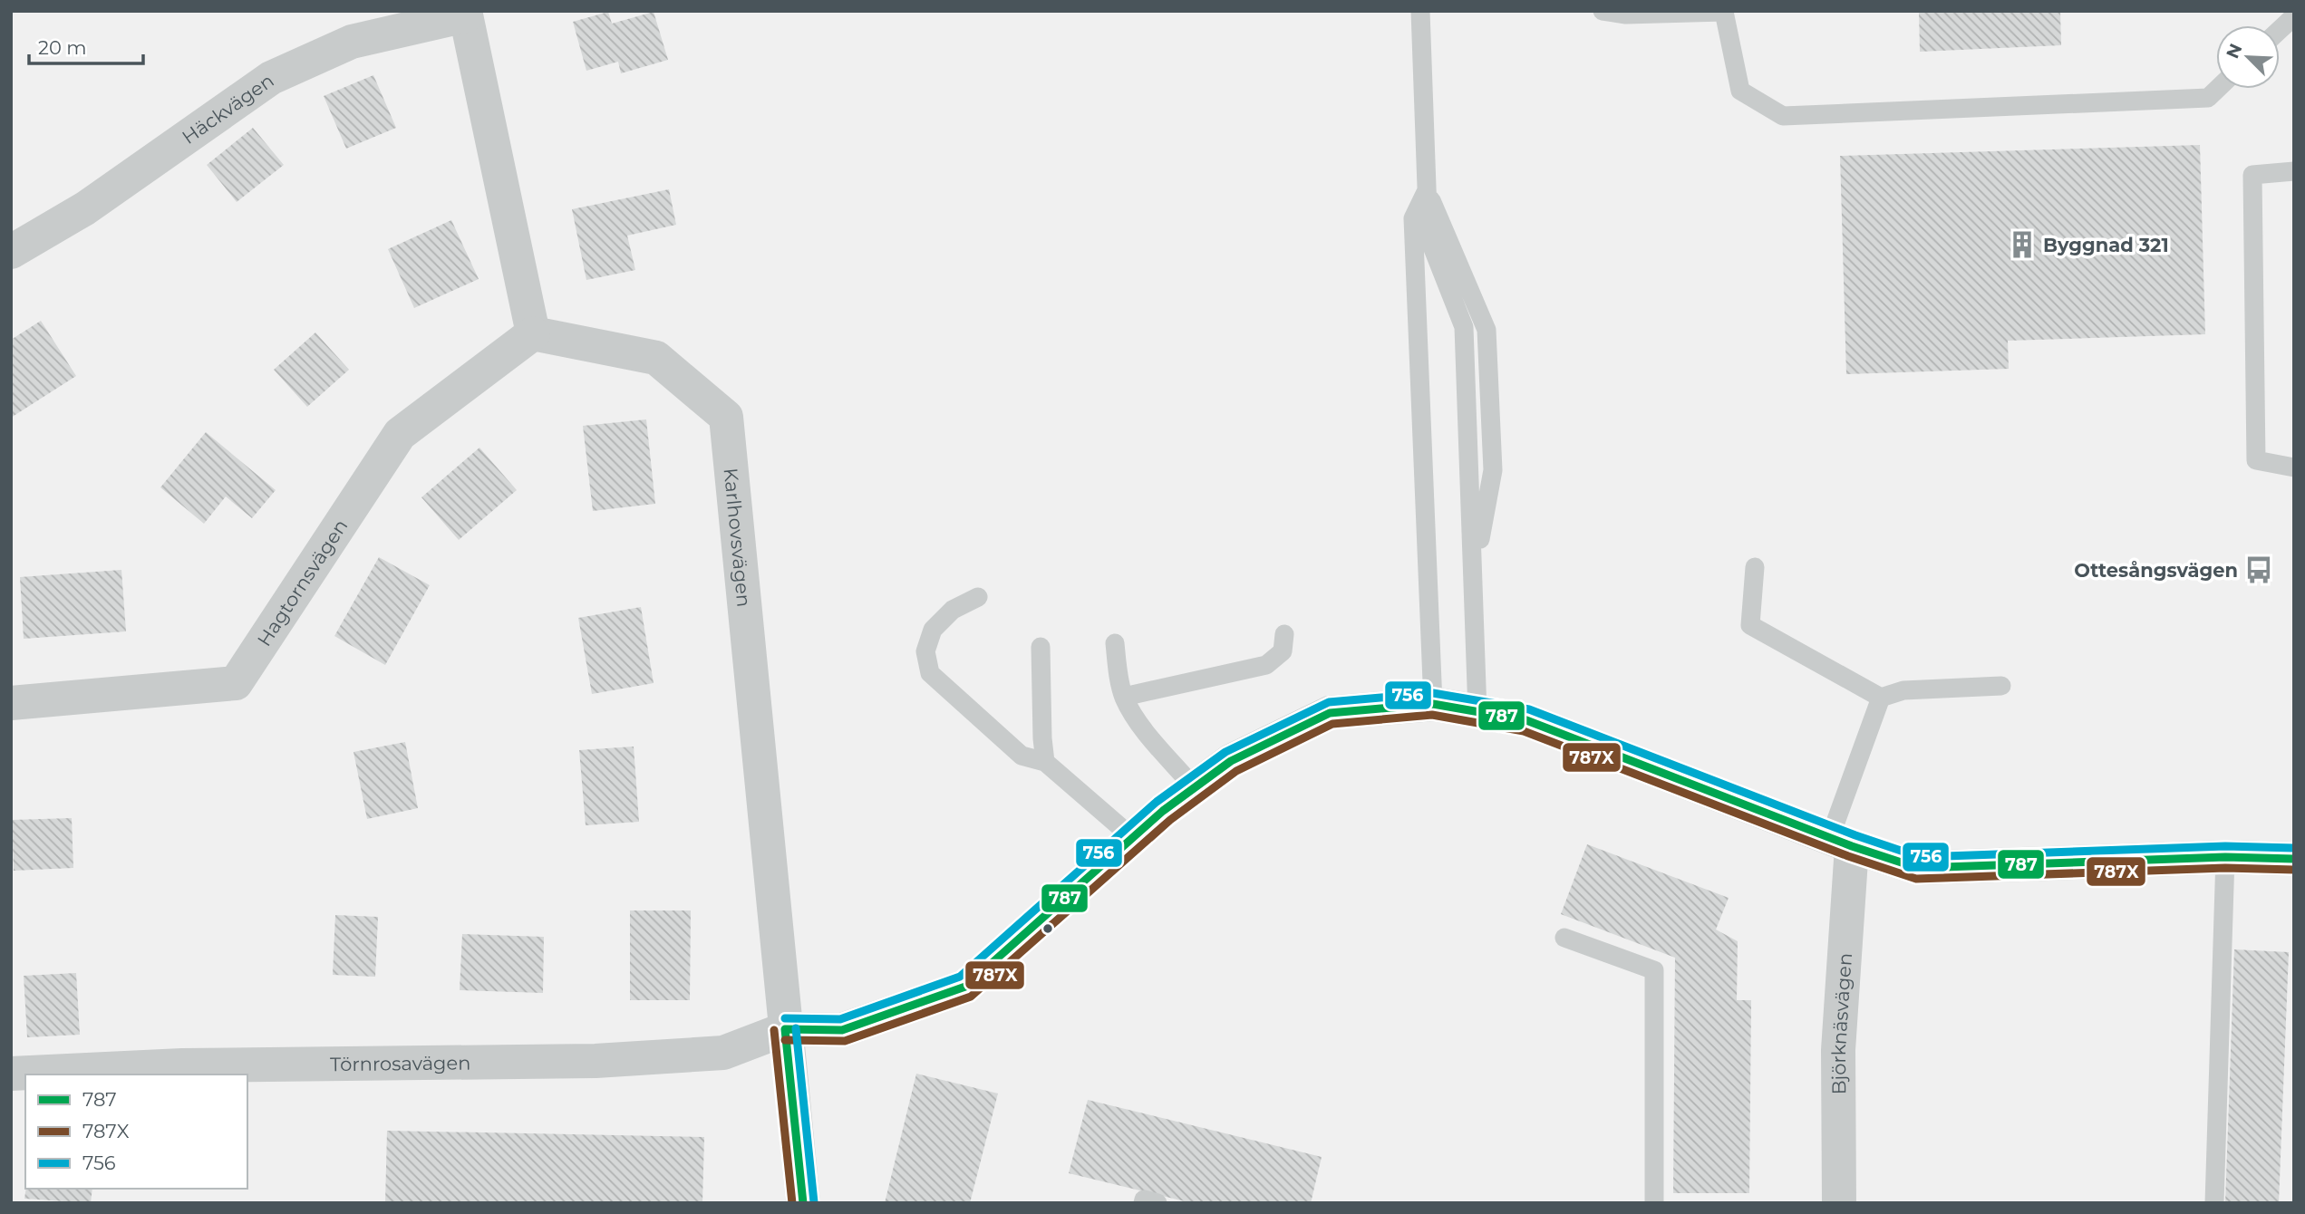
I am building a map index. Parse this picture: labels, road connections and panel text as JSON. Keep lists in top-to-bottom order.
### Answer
{
  "streets": {
    "street": [
      "Häckvägen",
      "Karlhovsvägen",
      "Hagtornsvägen",
      "Björknäsvägen",
      "Törnrosavägen"
    ]
  },
  "crossings": [
    ["Karlhovsvägen", "Hagtornsvägen"],
    ["Karlhovsvägen", "Törnrosavägen"]
  ],
  "places": {
    "building": ["Byggnad 321"],
    "bus stop": ["Ottesångsvägen"]
  },
  "lines": ["transit line 756", "transit line 787", "transit line 787X"],
  "legend": ["787", "787X", "756"],
  "scale_bar": "20 m",
  "north": "top left"
}
